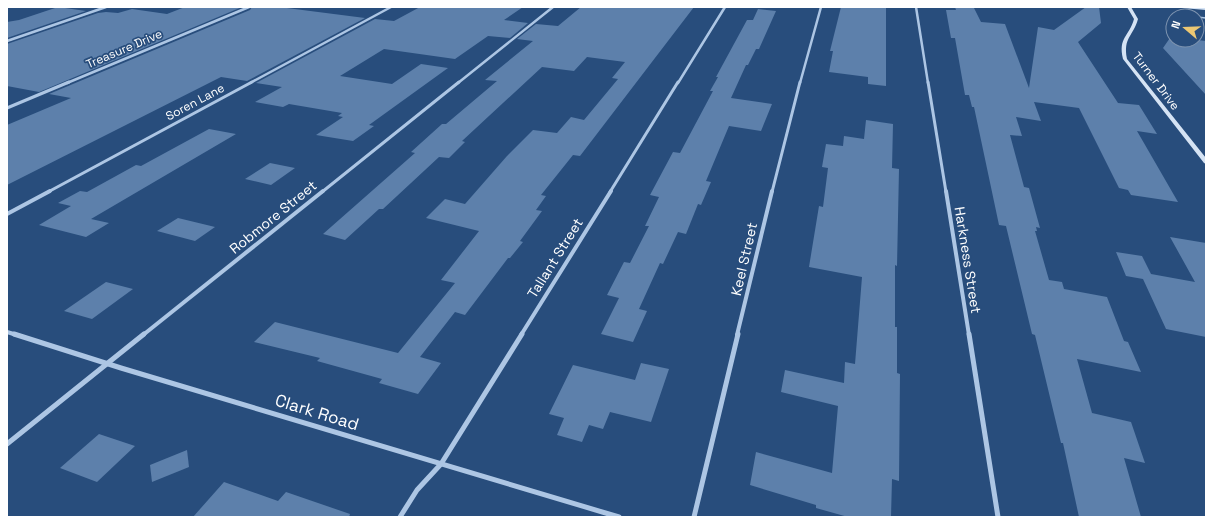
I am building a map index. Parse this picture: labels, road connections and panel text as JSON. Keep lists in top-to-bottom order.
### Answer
{
  "streets": {
    "street": [
      "Treasure Drive",
      "Turner Drive",
      "Soren Lane",
      "Robmore Street",
      "Tallant Street",
      "Keel Street",
      "Harkness Street",
      "Clark Road"
    ]
  },
  "crossings": [
    ["Robmore Street", "Clark Road"],
    ["Tallant Street", "Clark Road"]
  ],
  "north": "left"
}
